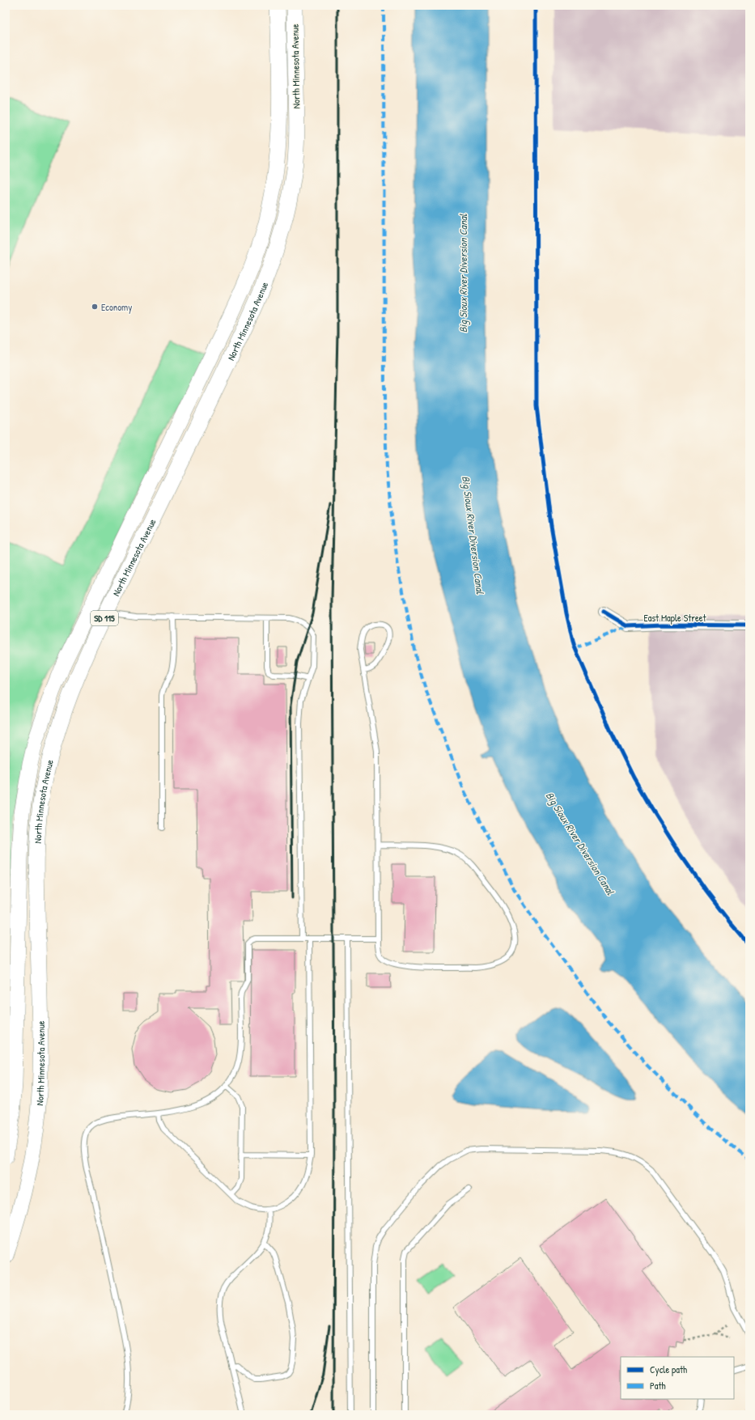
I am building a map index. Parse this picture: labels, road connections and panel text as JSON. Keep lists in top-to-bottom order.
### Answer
{
  "streets": {
    "main road": ["North Minnesota Avenue", "SD 115"],
    "street": ["East Maple Street"]
  },
  "water": ["Big Sioux River Diversion Canal"],
  "places": ["Economy"],
  "legend": ["Cycle path", "Path"]
}
